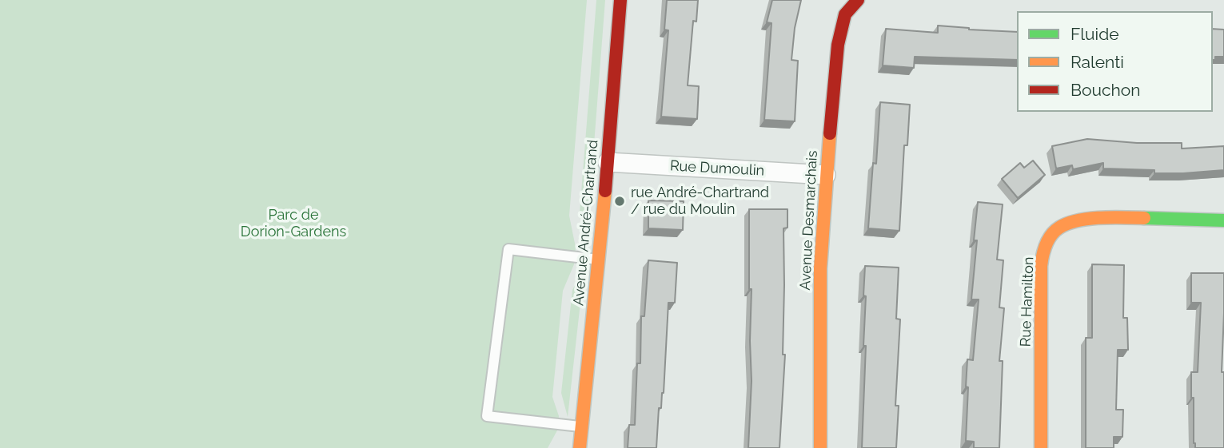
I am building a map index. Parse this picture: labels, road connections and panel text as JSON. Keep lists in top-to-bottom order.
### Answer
{
  "streets": {
    "street": [
      "Rue Dumoulin",
      "Avenue Desmarchais",
      "Avenue André-Chartrand",
      "Rue Hamilton"
    ]
  },
  "crossings": [
    ["Rue Dumoulin", "Avenue Desmarchais"],
    ["Rue Dumoulin", "Avenue André-Chartrand"]
  ],
  "parks": ["Parc de Dorion-Gardens"],
  "places": ["rue André-Chartrand / rue du Moulin"],
  "legend": ["Fluide", "Ralenti", "Bouchon"]
}
